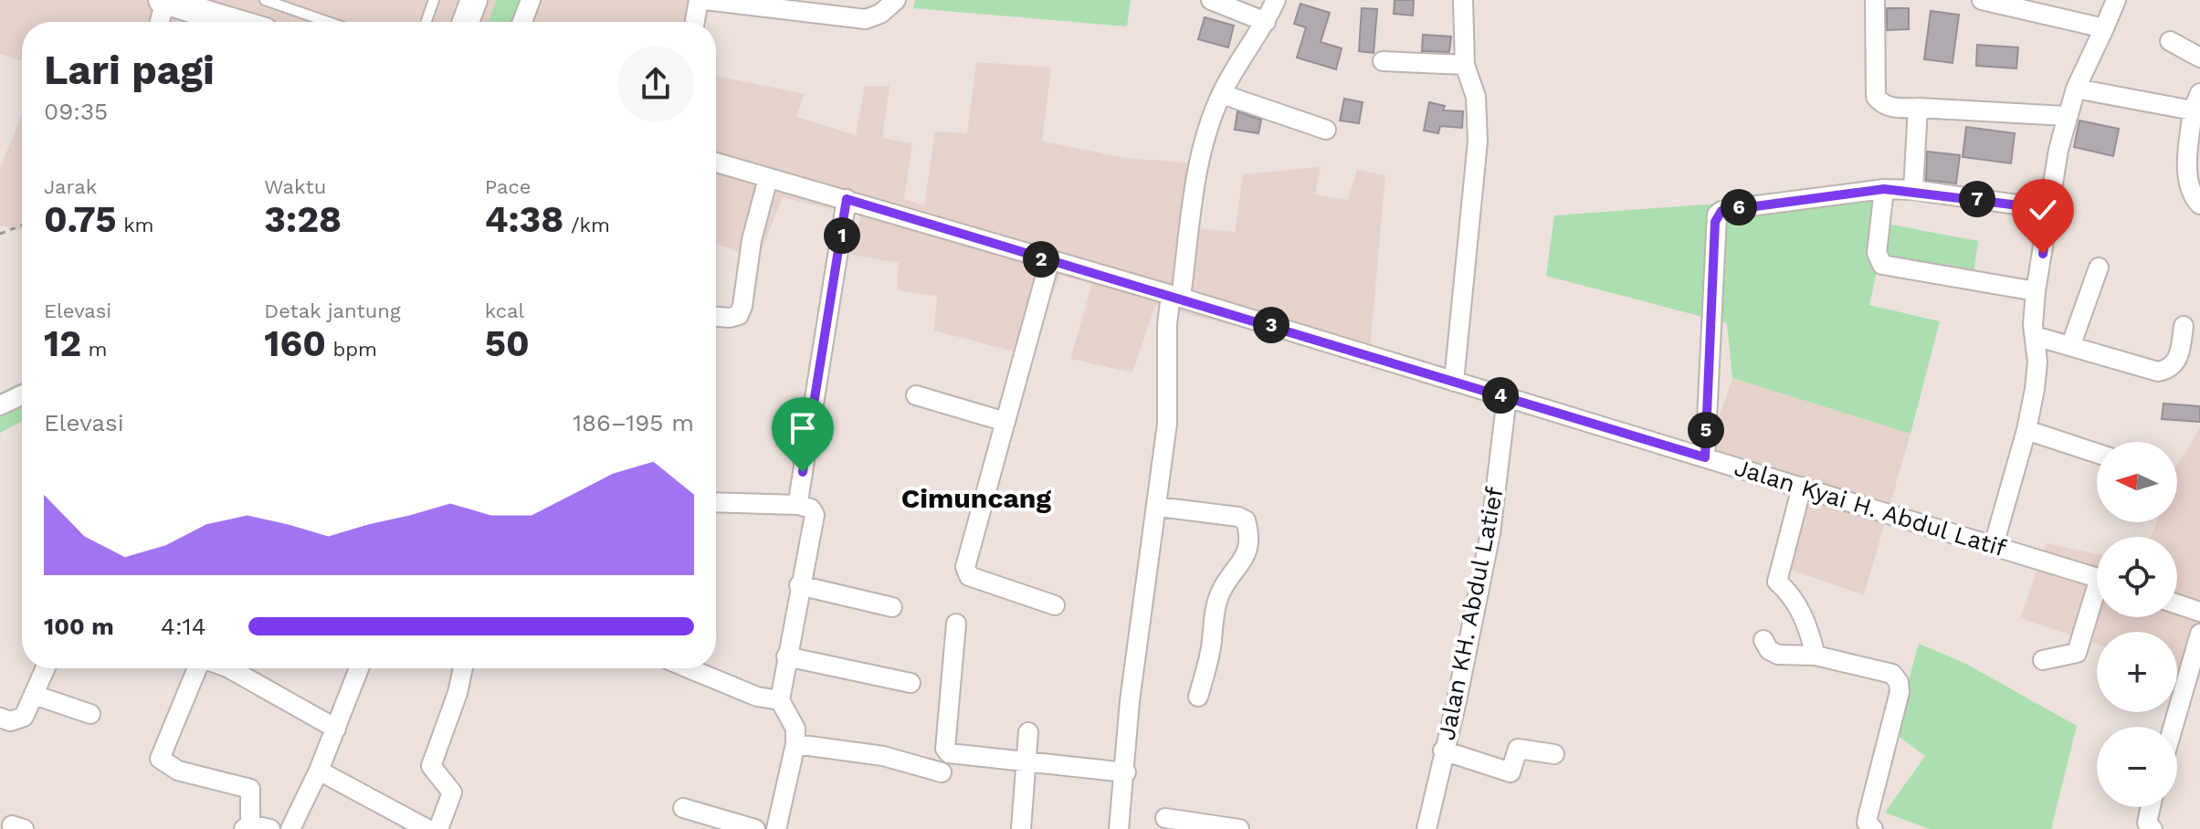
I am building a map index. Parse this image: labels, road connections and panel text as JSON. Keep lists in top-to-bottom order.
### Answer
{
  "streets": {
    "street": ["Jalan Kyai H. Abdul Latif", "Jalan KH. Abdul Latief"]
  },
  "crossings": [
    ["Jalan Kyai H. Abdul Latif", "Jalan KH. Abdul Latief"]
  ],
  "districts": ["Cimuncang"],
  "north": "left",
  "page": {
    "heading": ["Lari pagi", "09:35"],
    "stats": [
      ["Jarak", "0.75 km"],
      ["Waktu", "3:28"],
      ["Pace", "4:38 /km"],
      ["Elevasi", "12 m"],
      ["Detak jantung", "160 bpm"],
      ["kcal", "50"]
    ],
    "pins": [
      "7",
      "6",
      "1",
      "2",
      "3",
      "4",
      "5"
    ],
    "chart": ["Elevasi", "186–195 m"],
    "map_buttons": ["+", "−"],
    "list": [
      {
        "name": "100 m",
        "note": "4:14"
      }
    ]
  }
}
